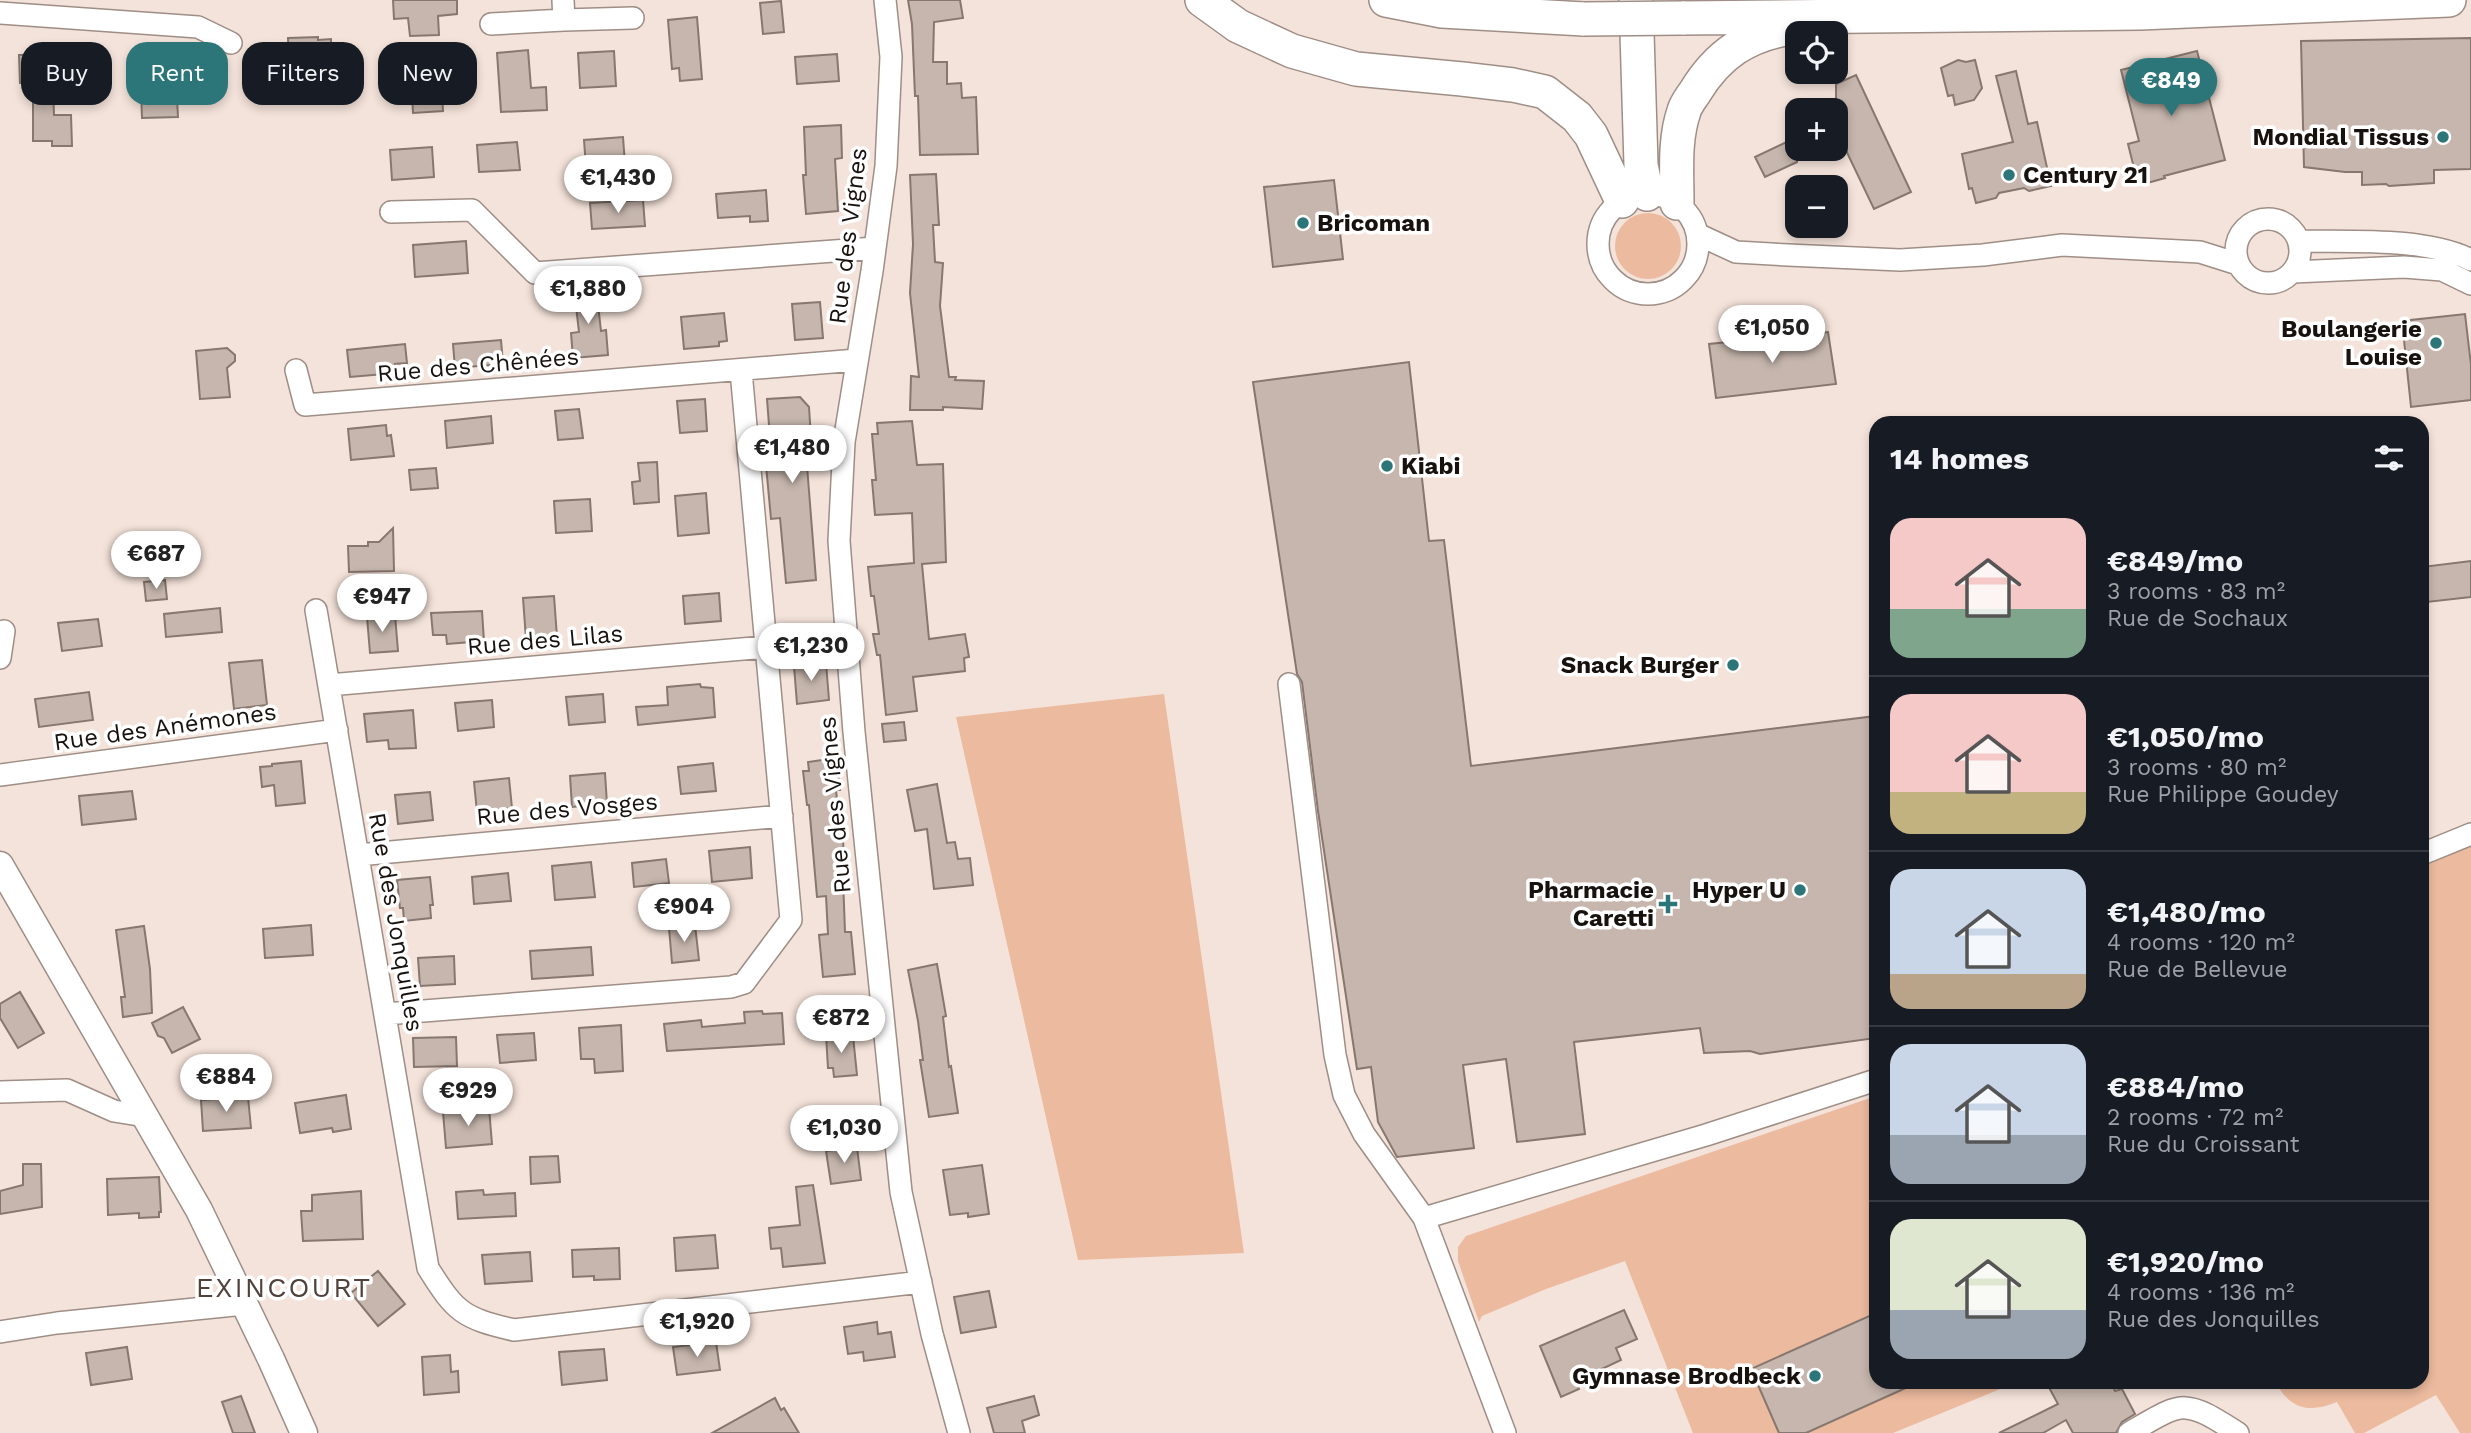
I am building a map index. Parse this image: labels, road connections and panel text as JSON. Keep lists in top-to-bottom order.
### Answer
{
  "streets": {
    "street": [
      "Rue des Vignes",
      "Rue des Chênées",
      "Rue des Lilas",
      "Rue des Anémones",
      "Rue des Vosges",
      "Rue des Jonquilles"
    ]
  },
  "crossings": [
    ["Rue des Vignes", "Rue des Chênées"],
    ["Rue des Vignes", "Rue des Jonquilles"],
    ["Rue des Lilas", "Rue des Jonquilles"],
    ["Rue des Anémones", "Rue des Jonquilles"],
    ["Rue des Vosges", "Rue des Jonquilles"]
  ],
  "districts": ["EXINCOURT"],
  "places": {
    "other": [
      "Mondial Tissus",
      "Century 21",
      "Bricoman",
      "Boulangerie Louise",
      "Kiabi",
      "Snack Burger",
      "Hyper U",
      "Gymnase Brodbeck"
    ],
    "health": ["Pharmacie Caretti"]
  },
  "page": {
    "map_buttons": ["+", "−"],
    "chip": [
      "Buy",
      "Rent",
      "Filters",
      "New"
    ],
    "price": [
      "€849",
      "€1,430",
      "€1,880",
      "€1,050",
      "€1,480",
      "€687",
      "€947",
      "€1,230",
      "€904",
      "€872",
      "€884",
      "€929",
      "€1,030",
      "€1,920"
    ],
    "heading": "14 homes",
    "list": [
      {
        "name": "€849/mo",
        "note": "3 rooms · 83 m² · Rue de Sochaux"
      },
      {
        "name": "€1,050/mo",
        "note": "3 rooms · 80 m² · Rue Philippe Goudey"
      },
      {
        "name": "€1,480/mo",
        "note": "4 rooms · 120 m² · Rue de Bellevue"
      },
      {
        "name": "€884/mo",
        "note": "2 rooms · 72 m² · Rue du Croissant"
      },
      {
        "name": "€1,920/mo",
        "note": "4 rooms · 136 m² · Rue des Jonquilles"
      }
    ]
  }
}
